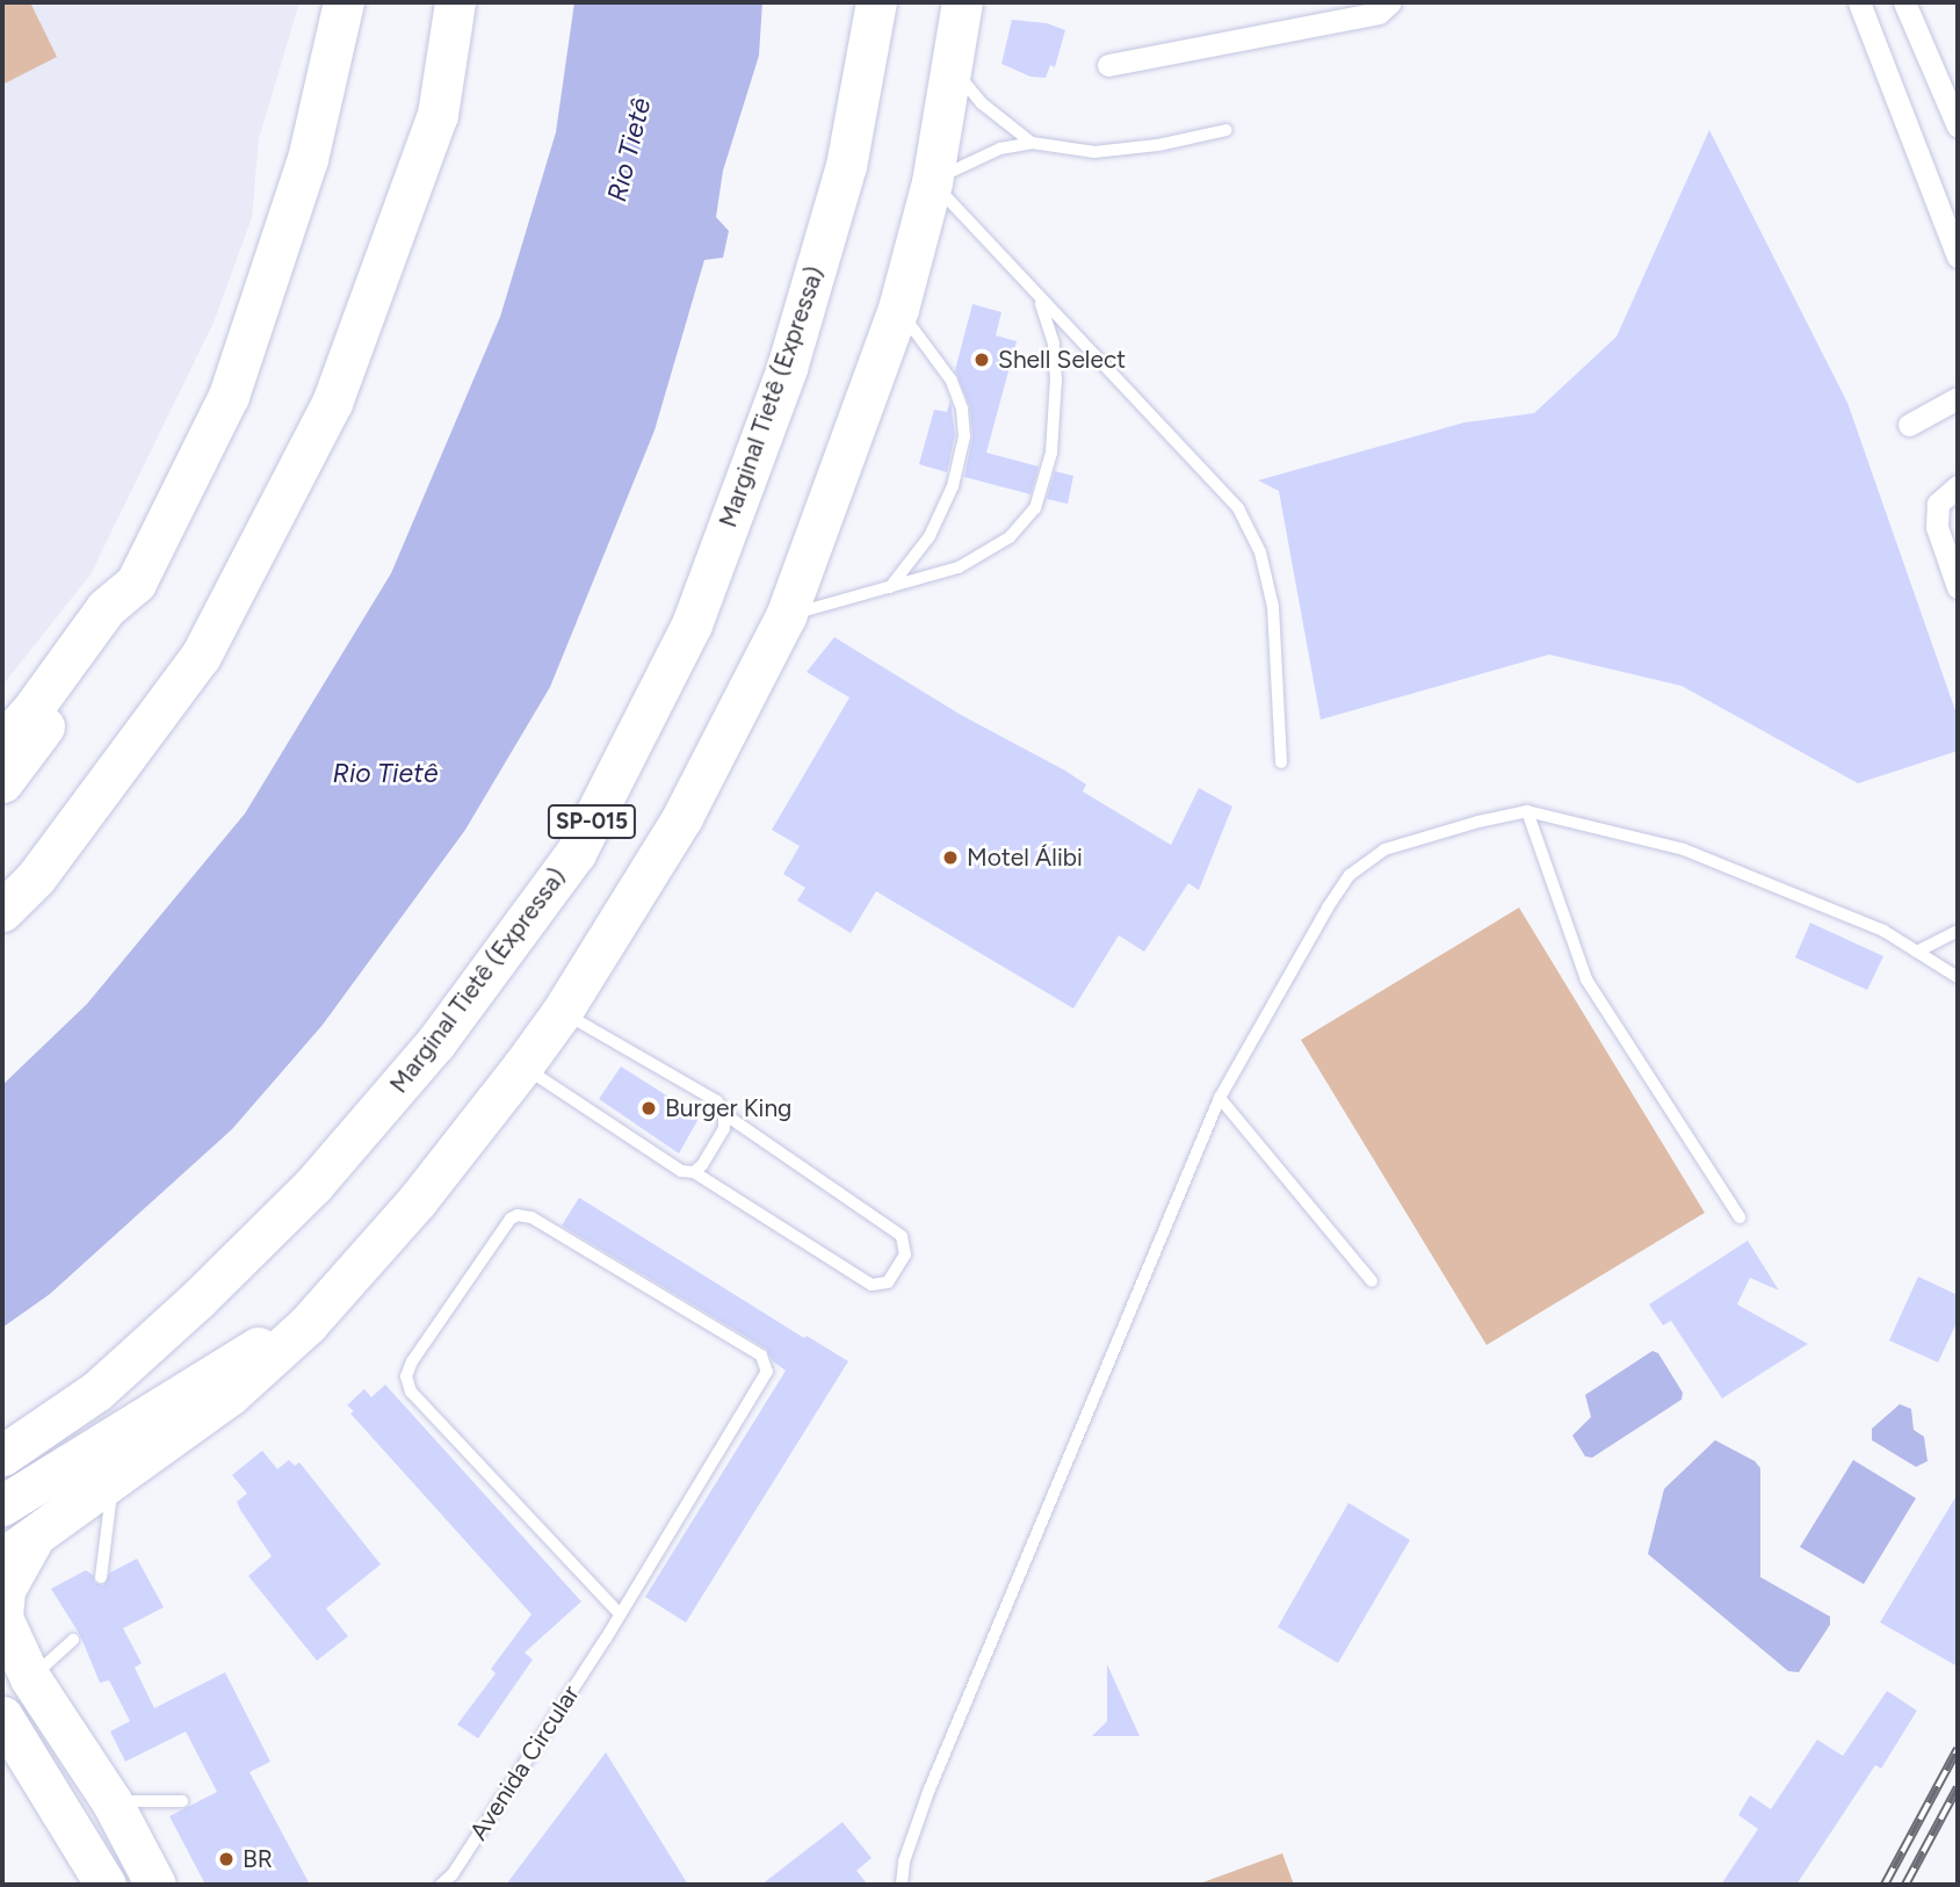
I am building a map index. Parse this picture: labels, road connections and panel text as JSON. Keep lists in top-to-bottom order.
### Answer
{
  "streets": {
    "highway": ["Marginal Tietê (Expressa)", "SP-015"],
    "lane": ["Avenida Circular"]
  },
  "water": ["Rio Tietê"],
  "places": [
    "Shell Select",
    "Motel Álibi",
    "Burger King",
    "BR"
  ]
}
